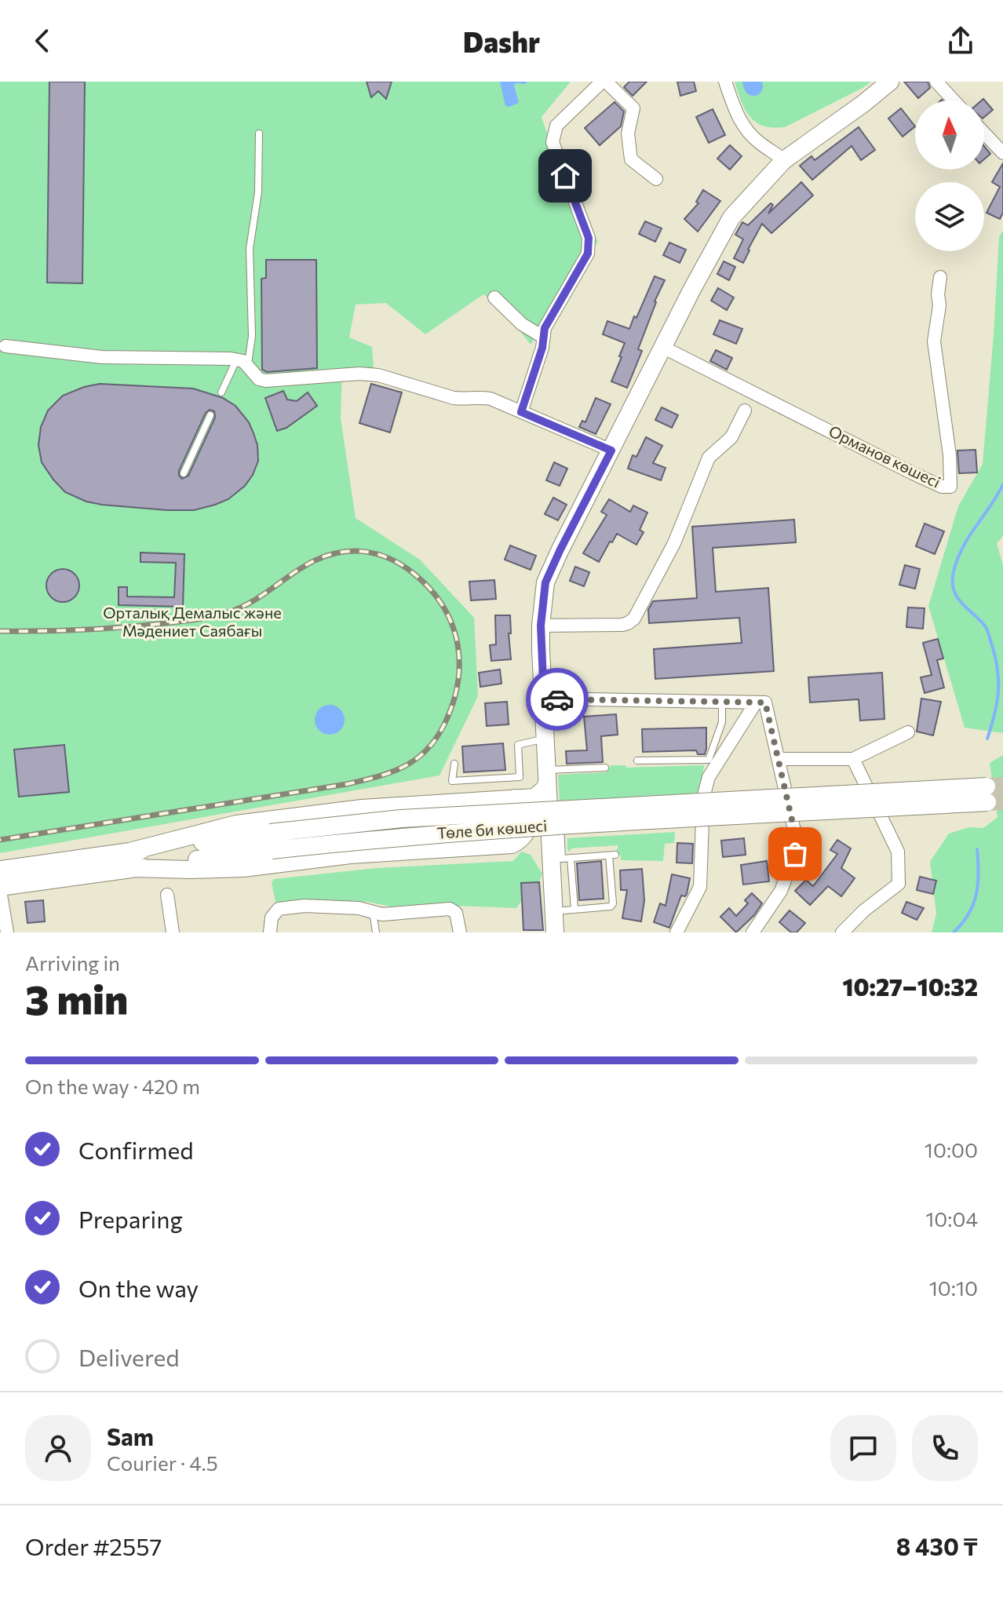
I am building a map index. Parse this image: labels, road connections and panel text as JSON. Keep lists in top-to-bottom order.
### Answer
{
  "streets": {
    "main road": ["Төле би көшесі"],
    "street": ["Орманов көшесі"]
  },
  "parks": ["Орталық Демалыс және Мәдениет Саябағы"],
  "north": "top",
  "page": {
    "header": "Dashr",
    "heading": ["3 min", "Arriving in", "10:27–10:32"],
    "panel": [
      "Sam",
      "Courier · 4.5",
      "Order #2557",
      "8 430 ₸"
    ],
    "bar": "On the way · 420 m",
    "list": [
      ["Confirmed", "10:00"],
      ["Preparing", "10:04"],
      ["On the way", "10:10"],
      "Delivered"
    ]
  }
}
